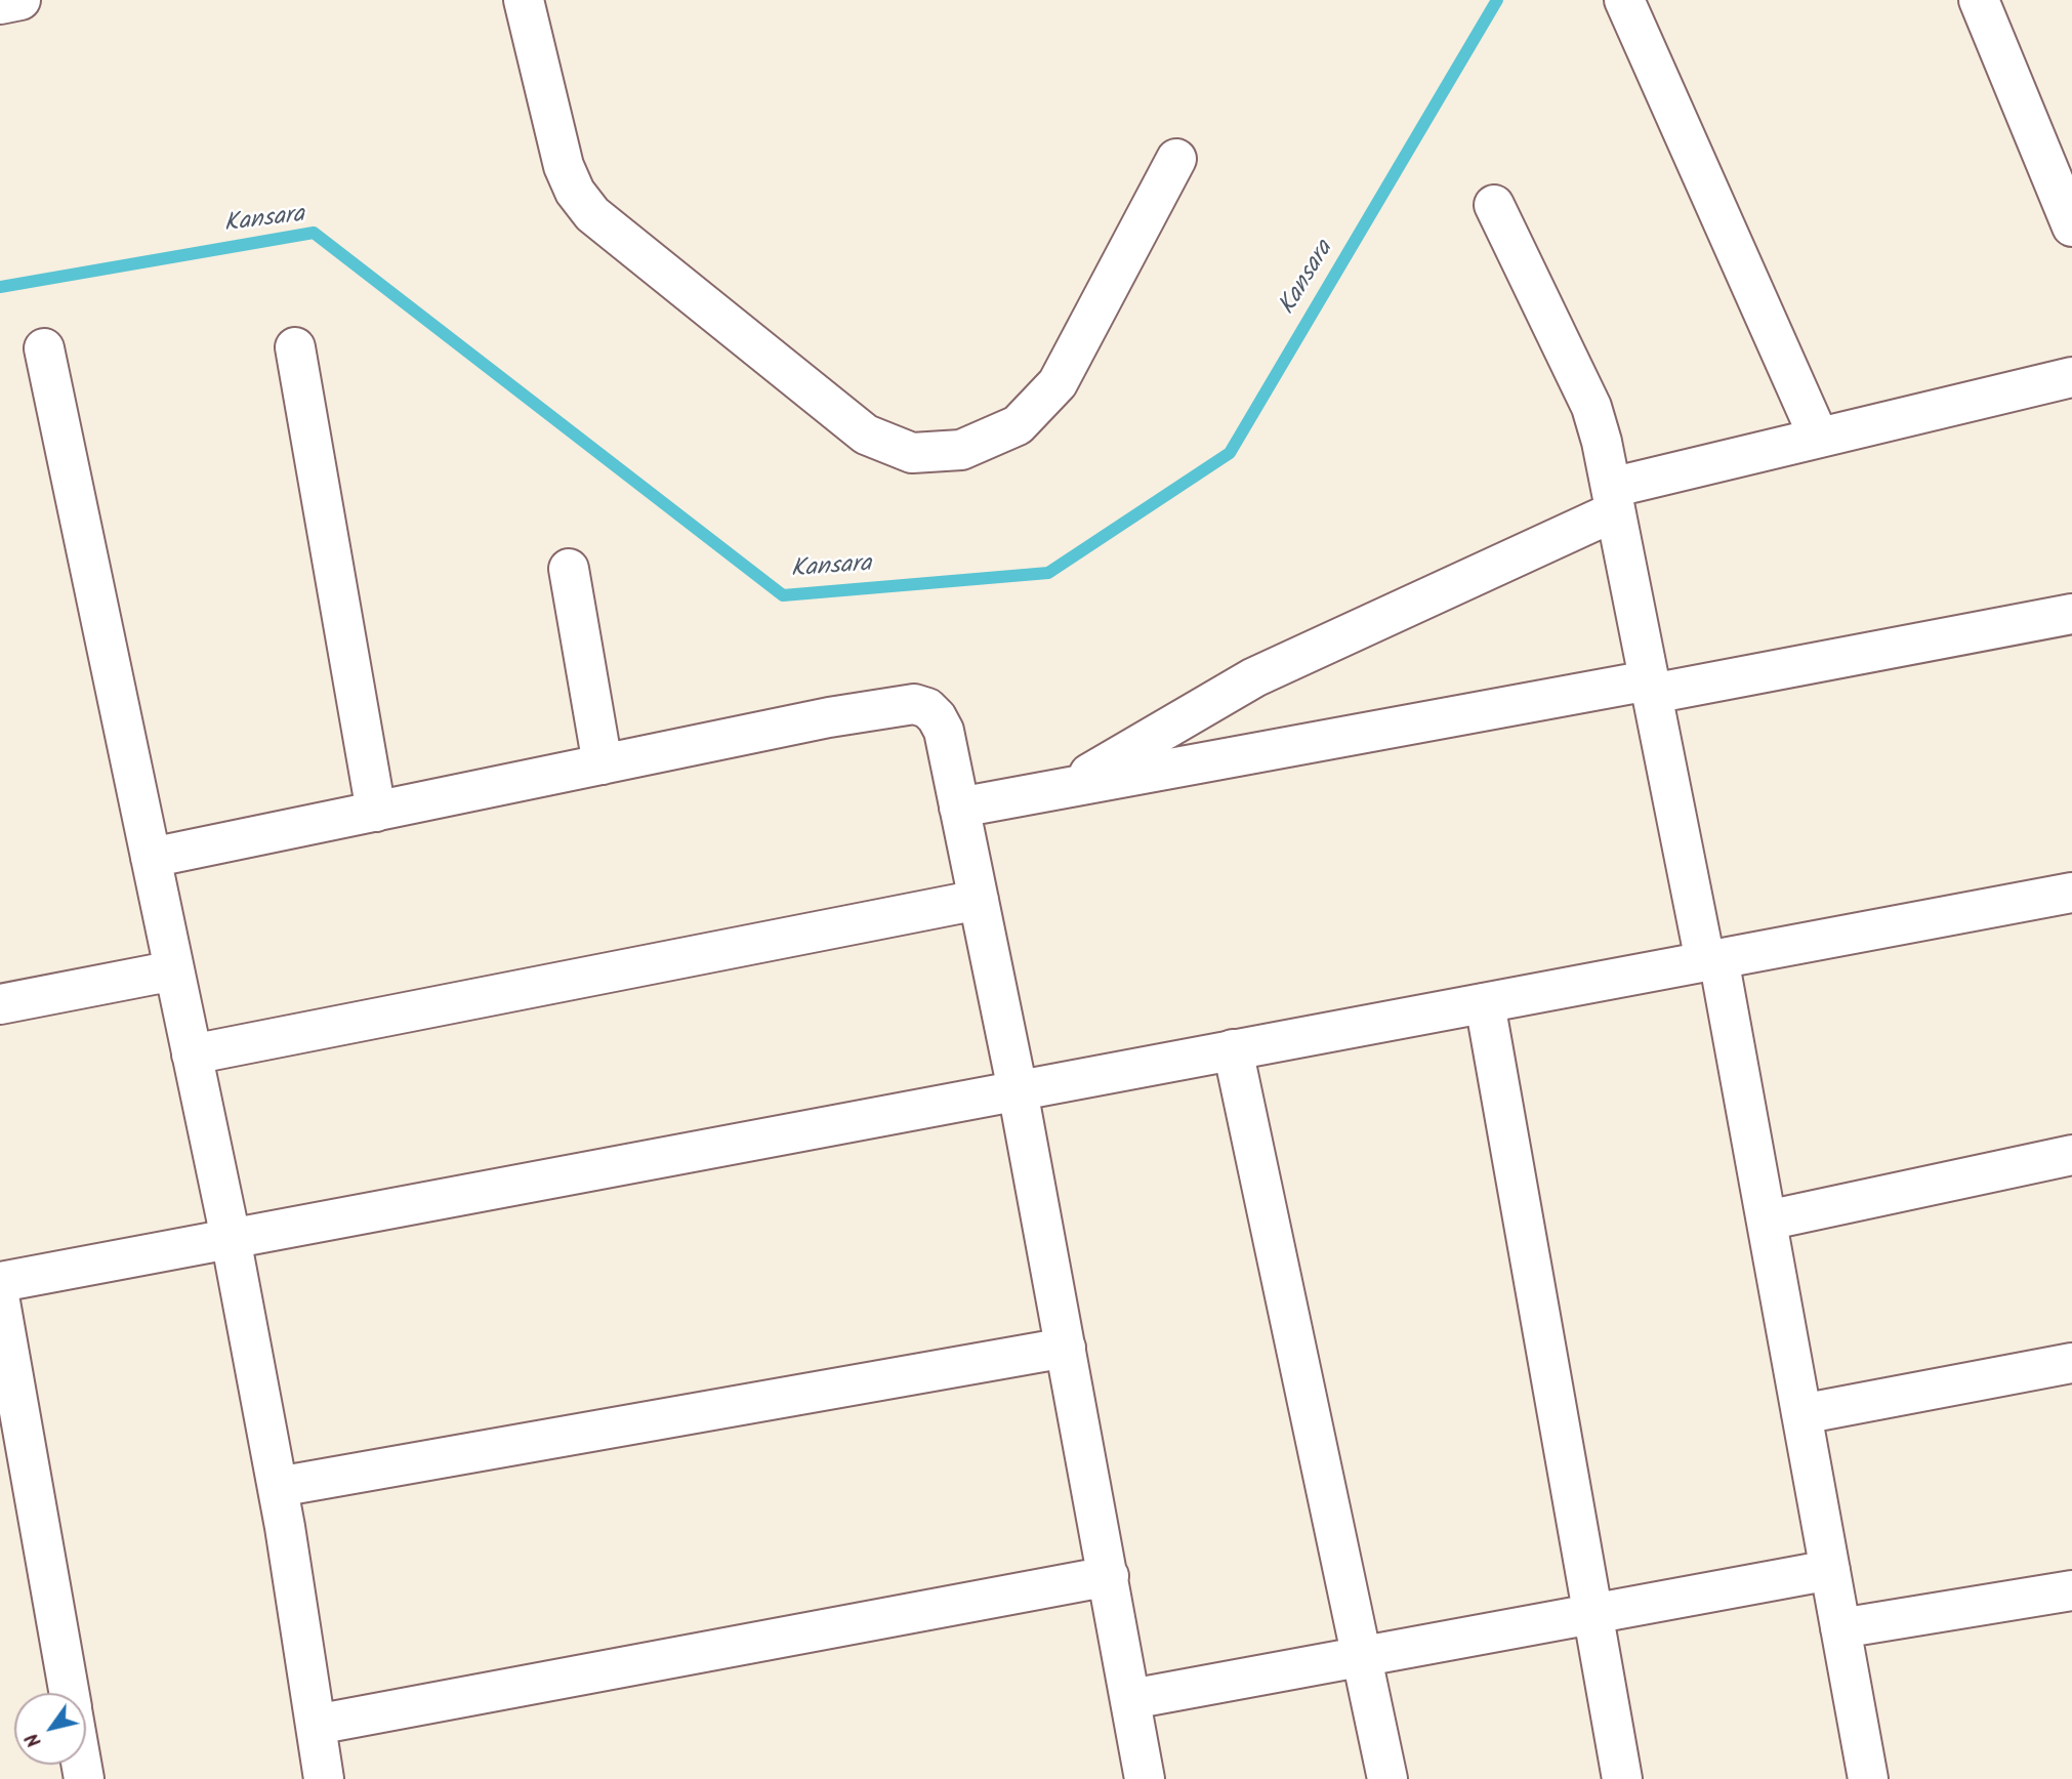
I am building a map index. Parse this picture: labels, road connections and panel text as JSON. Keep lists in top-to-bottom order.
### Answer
{
  "water": ["Kansara"],
  "north": "bottom left"
}
